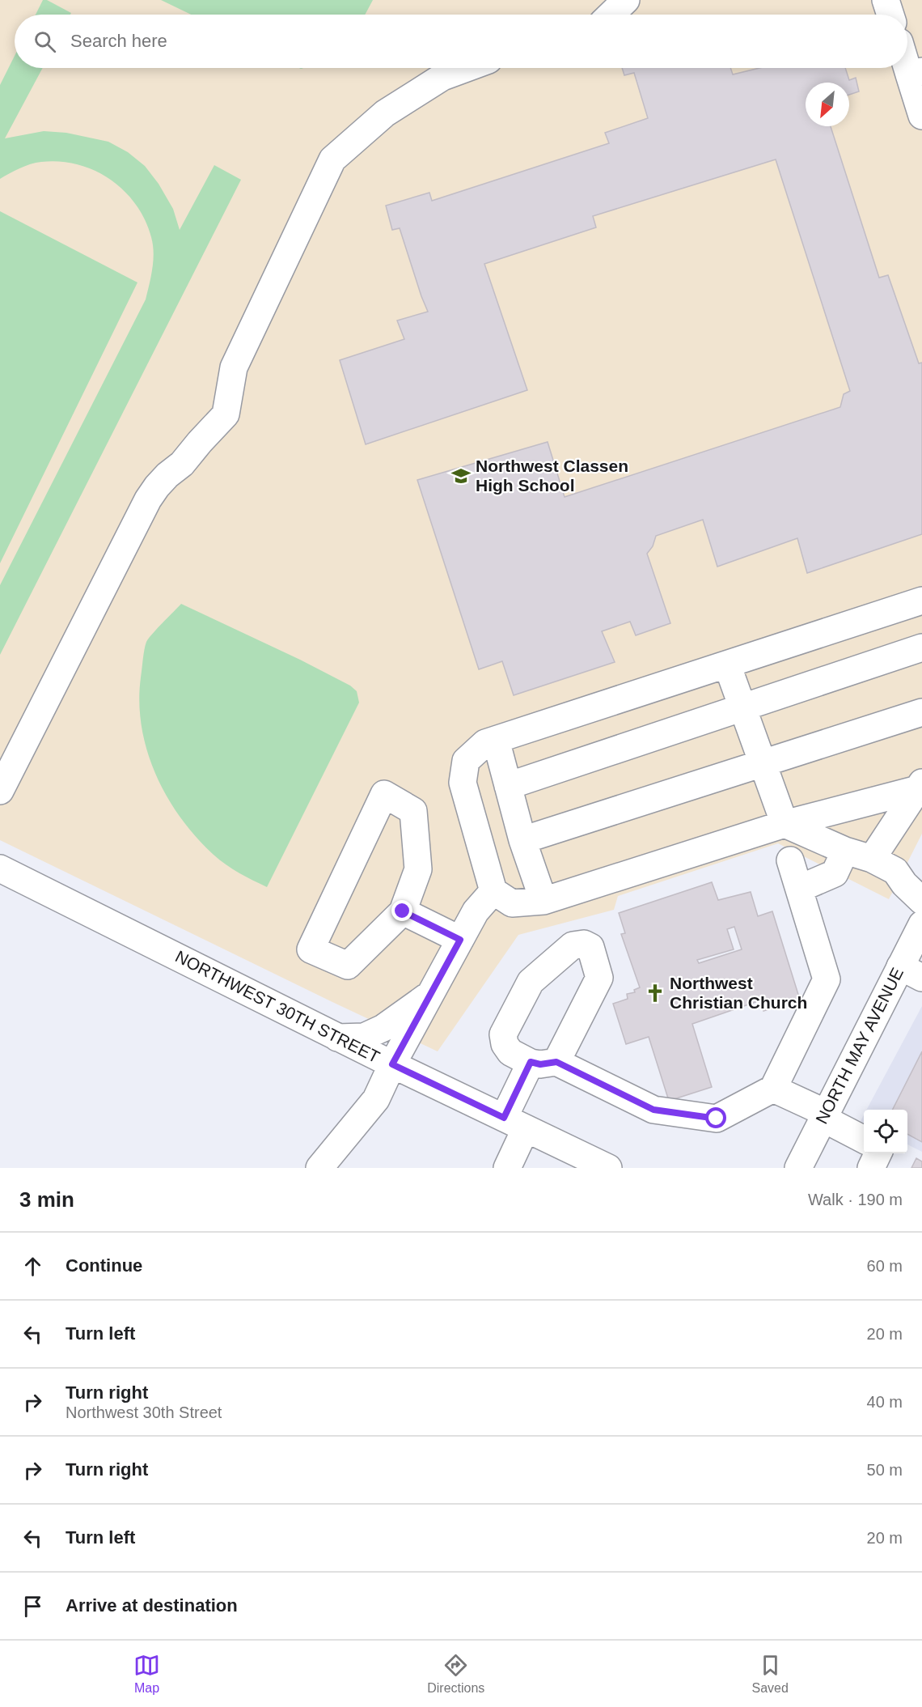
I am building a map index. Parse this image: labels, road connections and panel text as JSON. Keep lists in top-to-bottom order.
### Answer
{
  "streets": {
    "street": ["NORTHWEST 30TH STREET", "NORTH MAY AVENUE"]
  },
  "places": {
    "school or university": ["Northwest Classen High School"],
    "church": ["Northwest Christian Church"]
  },
  "north": "bottom left",
  "page": {
    "search": "Search here",
    "heading": ["3 min", "Walk · 190 m"],
    "list": [
      ["Continue", "60 m"],
      ["Turn left", "20 m"],
      ["Turn right", "Northwest 30th Street", "40 m"],
      ["Turn right", "50 m"],
      ["Turn left", "20 m"],
      "Arrive at destination"
    ],
    "nav": ["Map", "Directions", "Saved"]
  }
}
